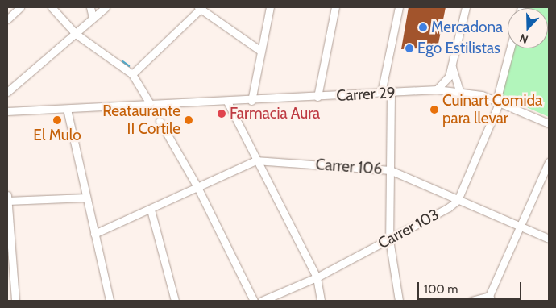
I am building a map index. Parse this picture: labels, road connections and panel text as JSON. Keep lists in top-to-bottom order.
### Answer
{
  "streets": {
    "street": ["Carrer 29", "Carrer 106", "Carrer 103"]
  },
  "crossings": [
    ["Carrer 106", "Carrer 103"]
  ],
  "places": [
    "Mercadona",
    "Ego Estilistas",
    "Cuinart Comida para llevar",
    "Farmacia Aura",
    "El Mulo",
    "Reataurante II Cortile"
  ],
  "scale_bar": "100 m",
  "north": "bottom"
}
